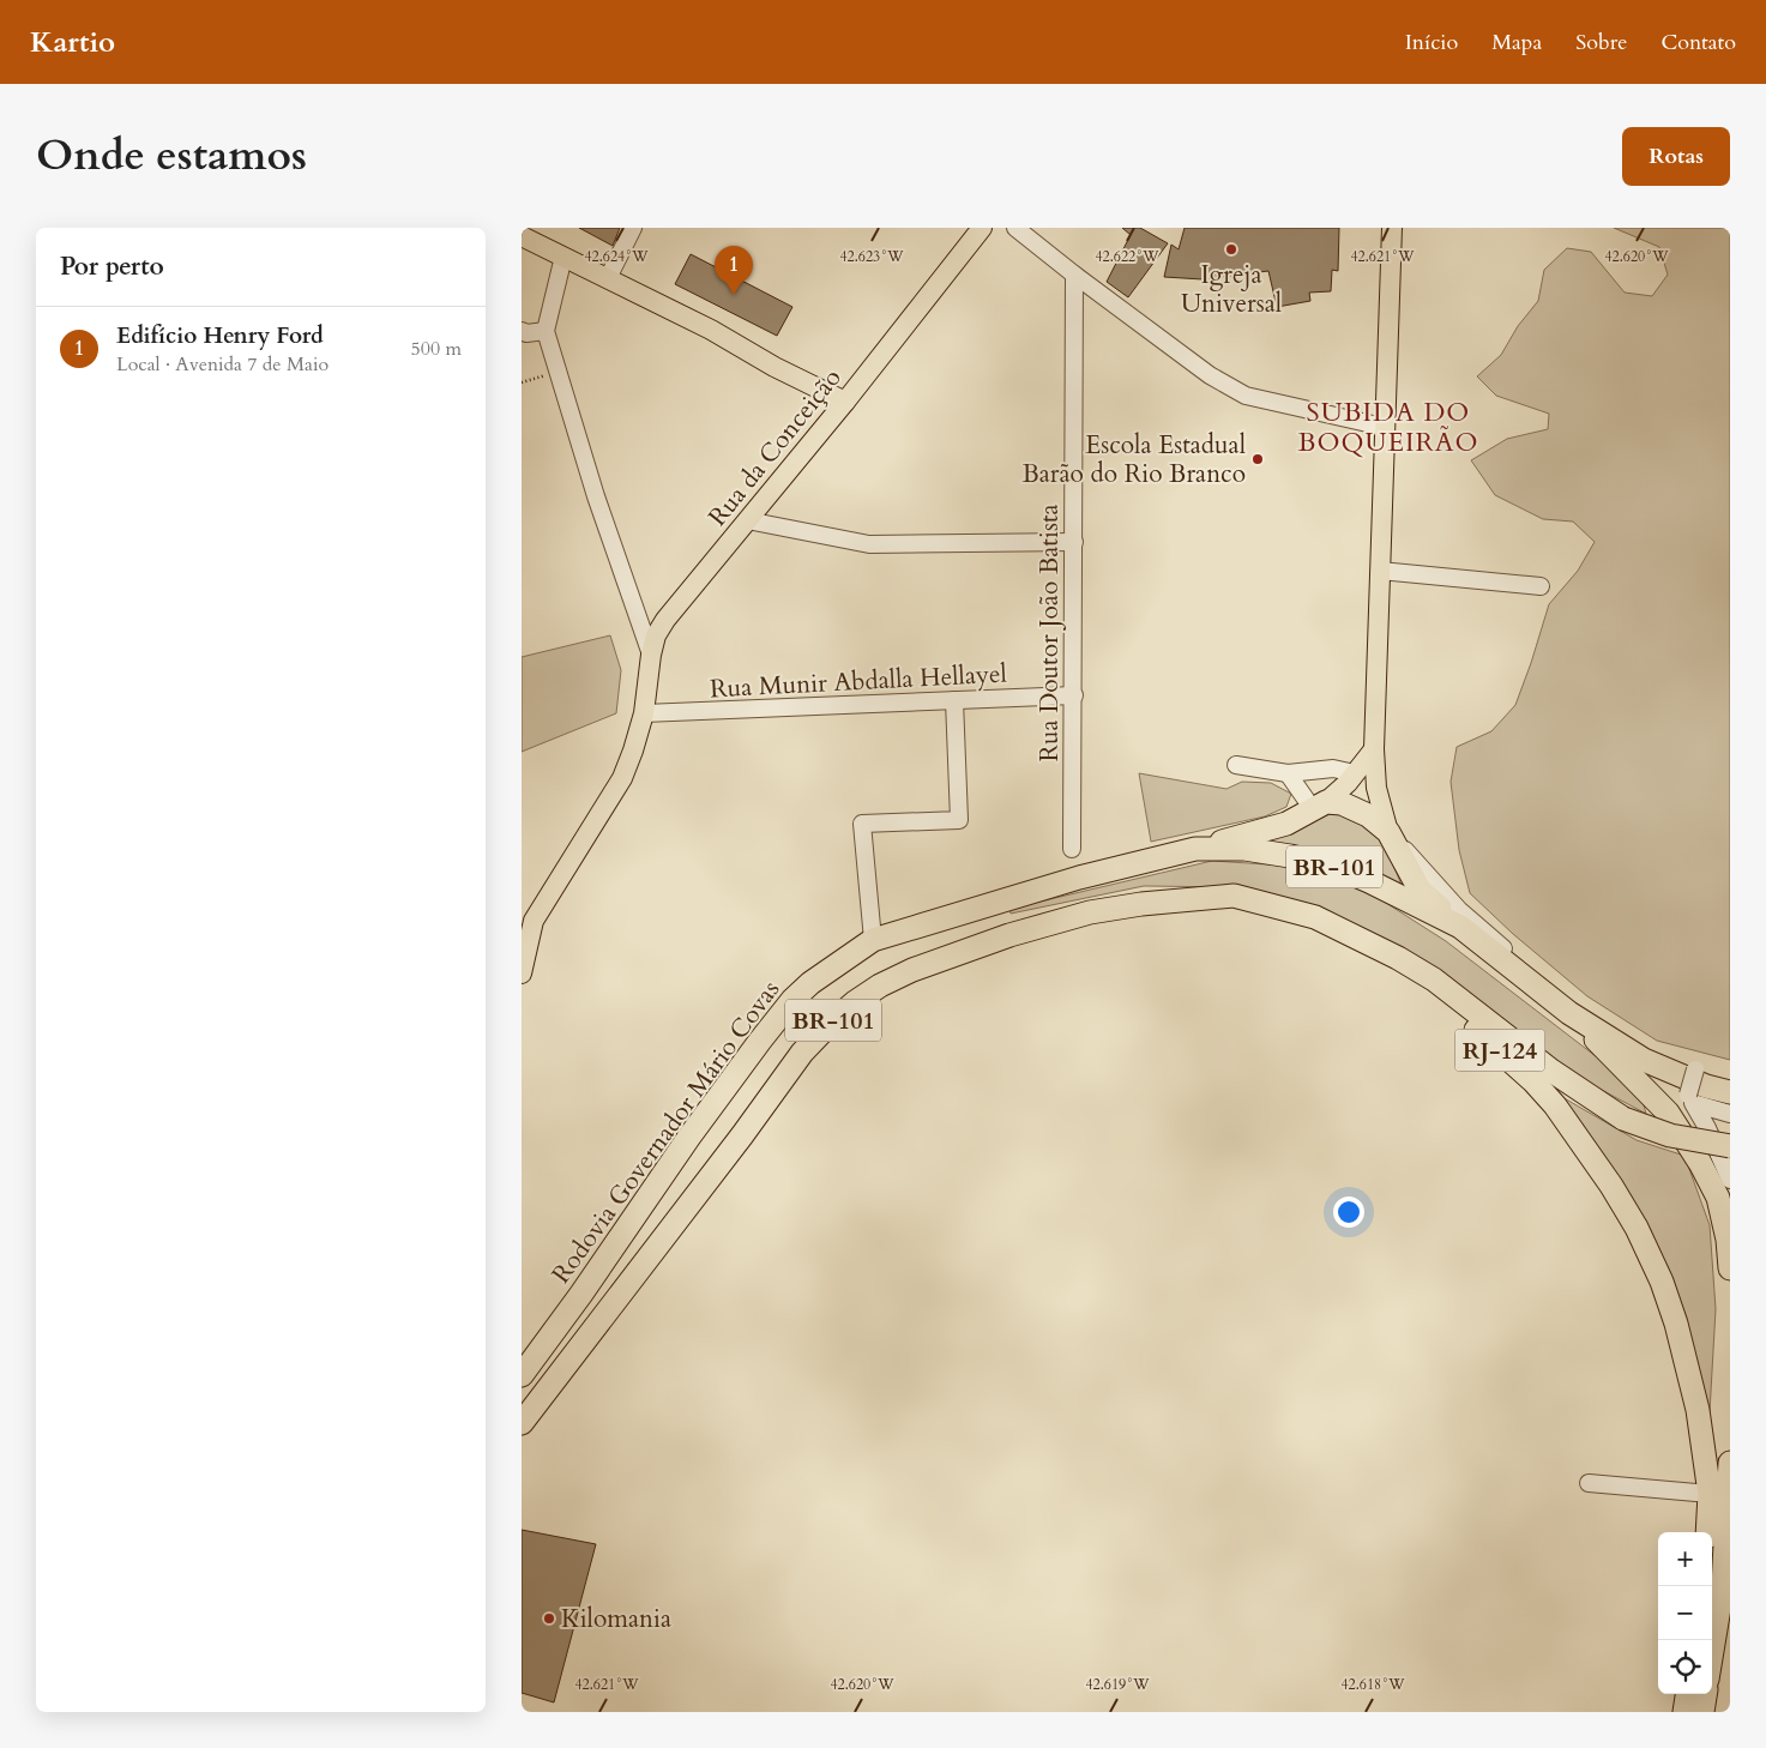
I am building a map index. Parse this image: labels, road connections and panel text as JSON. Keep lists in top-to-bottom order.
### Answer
{
  "streets": {
    "highway": ["BR-101", "RJ-124", "Rodovia Governador Mário Covas"],
    "main road": ["Rua da Conceição"],
    "street": ["Rua Doutor João Batista", "Rua Munir Abdalla Hellayel"]
  },
  "crossings": [
    ["Rua da Conceição", "Rua Munir Abdalla Hellayel"],
    ["Rua Doutor João Batista", "Rua Munir Abdalla Hellayel"],
    ["BR-101", "RJ-124"],
    ["RJ-124", "Rodovia Governador Mário Covas"]
  ],
  "districts": ["SUBIDA DO BOQUEIRÃO"],
  "places": ["Igreja Universal", "Escola Estadual Barão do Rio Branco", "Kilomania"],
  "page": {
    "header": "Kartio",
    "nav": [
      "Início",
      "Mapa",
      "Sobre",
      "Contato"
    ],
    "title": "Onde estamos",
    "buttons": "Rotas",
    "heading": "Por perto",
    "pins": "1",
    "list": [
      {
        "mark": "1",
        "name": "Edifício Henry Ford",
        "note": "Local · Avenida 7 de Maio",
        "value": "500 m"
      }
    ],
    "map_buttons": ["+", "−"]
  },
  "coordinates": [
    "42.624°W",
    "42.623°W",
    "42.622°W",
    "42.621°W",
    "42.620°W",
    "42.619°W",
    "42.618°W"
  ]
}
